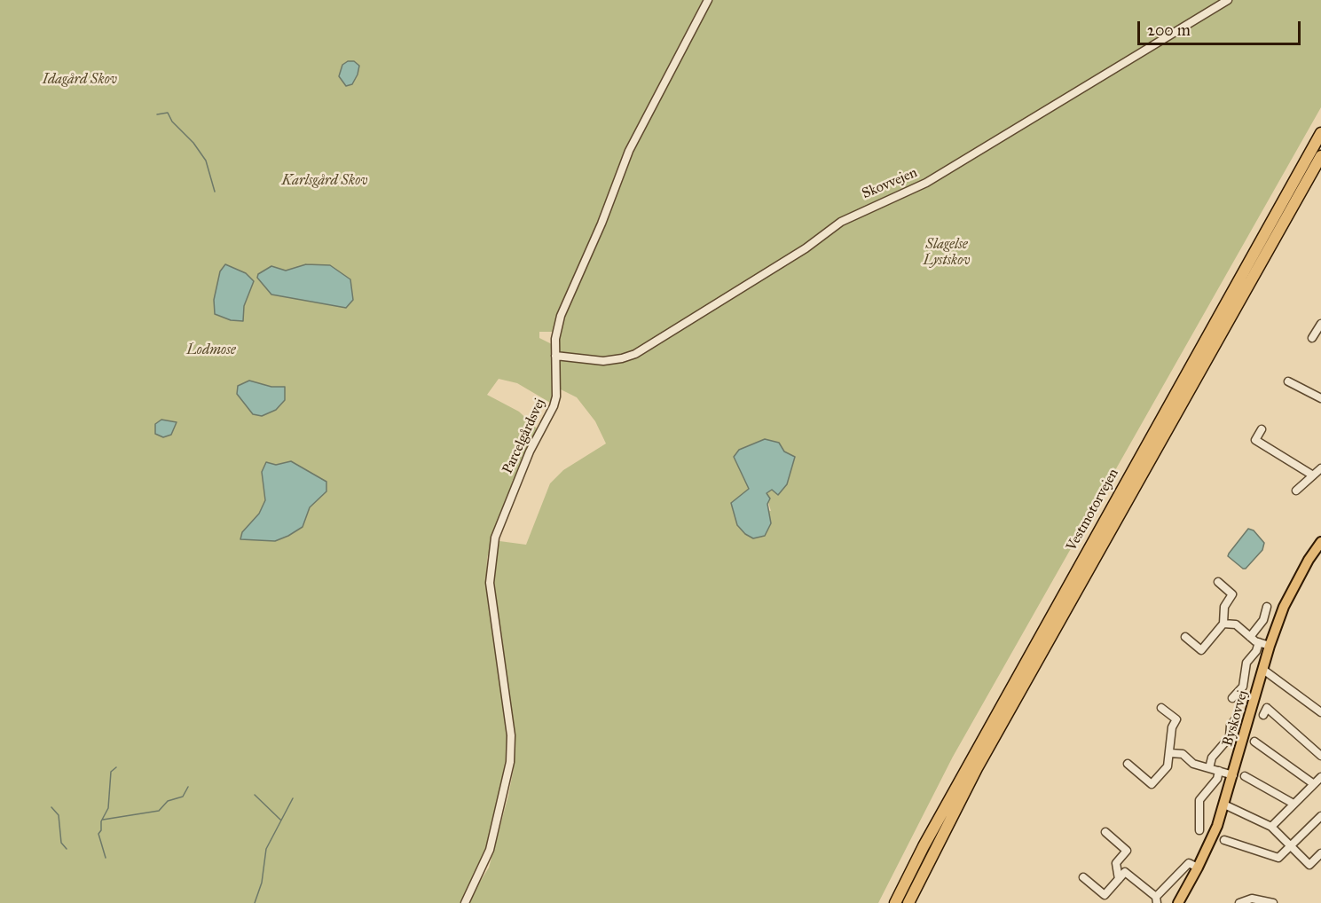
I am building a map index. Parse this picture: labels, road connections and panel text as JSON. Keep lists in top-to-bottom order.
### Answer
{
  "streets": {
    "highway": ["Vestmotorvejen"],
    "main road": ["Byskovvej"],
    "street": ["Skovvejen", "Parcelgårdsvej"]
  },
  "crossings": [
    ["Skovvejen", "Parcelgårdsvej"]
  ],
  "parks": [
    "Idagård Skov",
    "Karlsgård Skov",
    "Slagelse Lystskov",
    "Lodmose"
  ],
  "scale_bar": "200 m"
}
